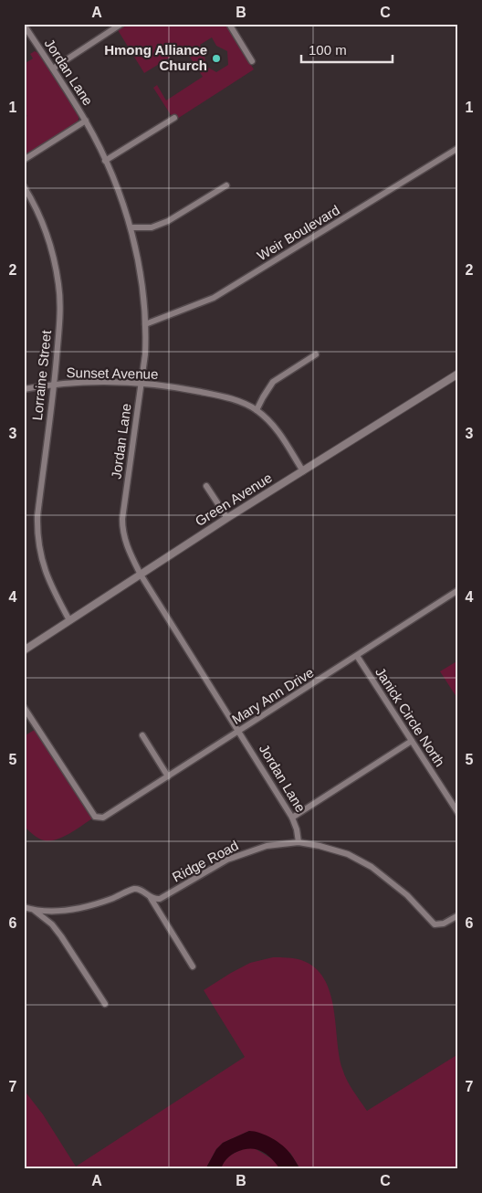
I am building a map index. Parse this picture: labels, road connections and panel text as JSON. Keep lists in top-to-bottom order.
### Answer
{
  "streets": {
    "street": [
      "Jordan Lane",
      "Weir Boulevard",
      "Sunset Avenue",
      "Lorraine Street",
      "Green Avenue",
      "Mary Ann Drive",
      "Janick Circle North",
      "Ridge Road"
    ]
  },
  "crossings": [
    ["Jordan Lane", "Weir Boulevard"],
    ["Jordan Lane", "Sunset Avenue"],
    ["Jordan Lane", "Green Avenue"],
    ["Jordan Lane", "Mary Ann Drive"],
    ["Jordan Lane", "Ridge Road"],
    ["Sunset Avenue", "Lorraine Street"],
    ["Sunset Avenue", "Green Avenue"],
    ["Lorraine Street", "Green Avenue"],
    ["Mary Ann Drive", "Janick Circle North"]
  ],
  "places": ["Hmong Alliance Church"],
  "scale_bar": "100 m",
  "grid": {
    "columns": ["A", "B", "C"],
    "rows": [
      "1",
      "2",
      "3",
      "4",
      "5",
      "6",
      "7"
    ]
  }
}
